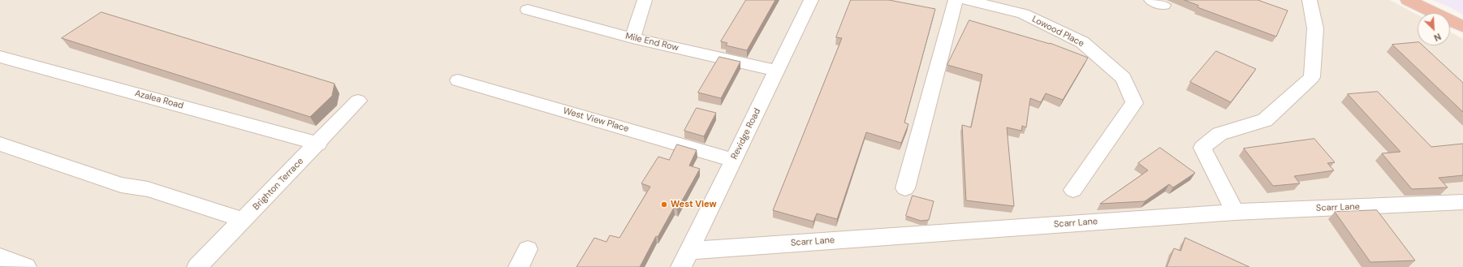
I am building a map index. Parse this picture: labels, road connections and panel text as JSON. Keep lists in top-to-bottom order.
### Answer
{
  "streets": {
    "street": [
      "Lowood Place",
      "Mile End Row",
      "Azalea Road",
      "West View Place",
      "Revidge Road",
      "Brighton Terrace",
      "Scarr Lane"
    ]
  },
  "crossings": [
    ["Mile End Row", "Revidge Road"],
    ["Azalea Road", "Brighton Terrace"],
    ["West View Place", "Revidge Road"],
    ["Revidge Road", "Scarr Lane"]
  ],
  "places": ["West View"],
  "north": "bottom right"
}
